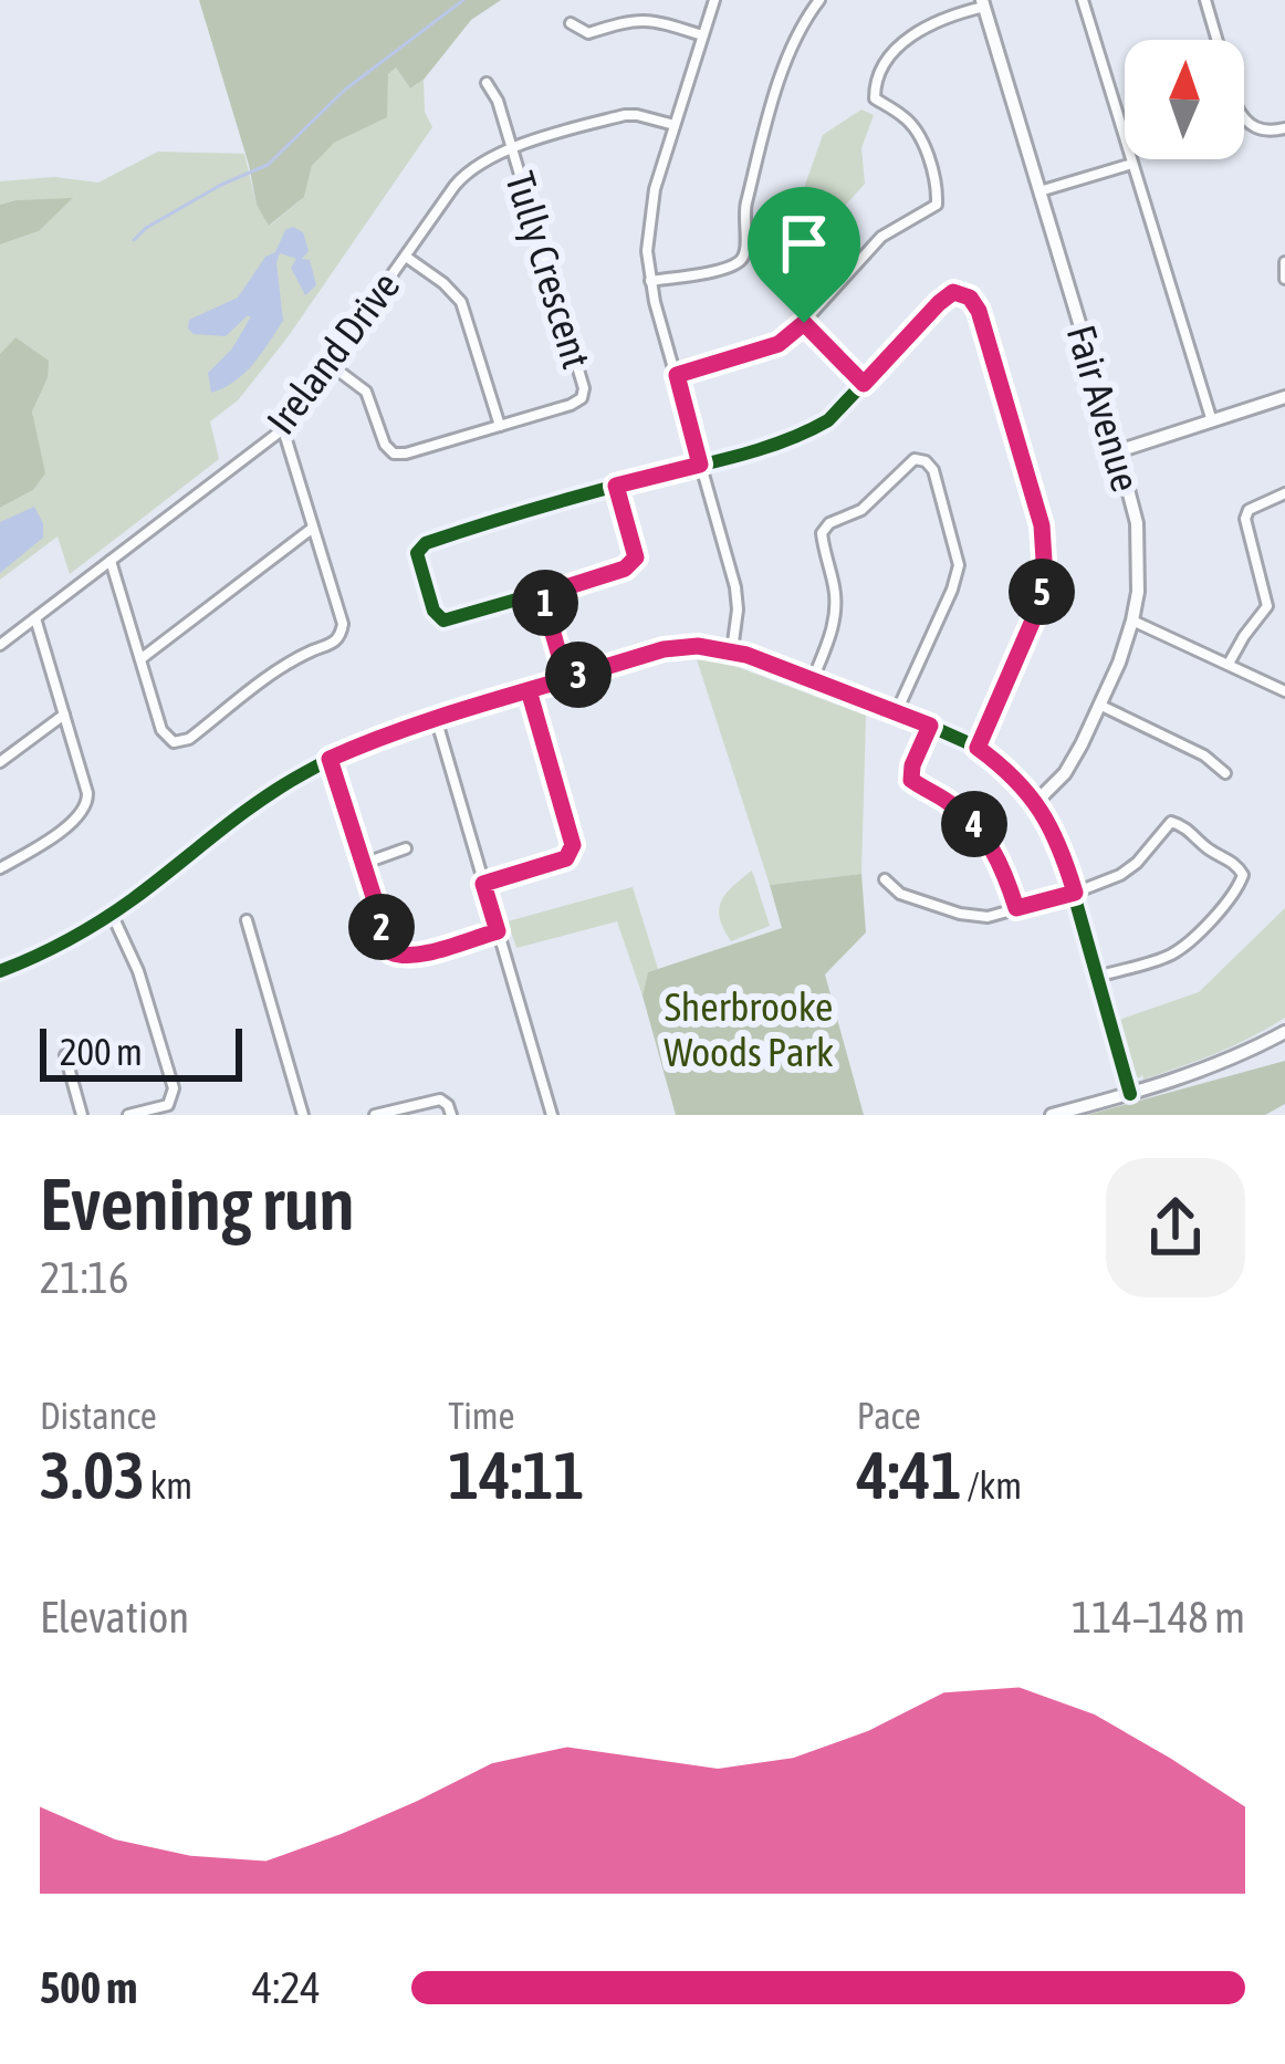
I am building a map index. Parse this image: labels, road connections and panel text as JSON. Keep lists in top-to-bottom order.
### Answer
{
  "streets": {
    "street": ["Tully Crescent", "Ireland Drive", "Fair Avenue"]
  },
  "crossings": [
    ["Tully Crescent", "Ireland Drive"]
  ],
  "parks": ["Sherbrooke Woods Park"],
  "scale_bar": "200 m",
  "north": "top",
  "page": {
    "pins": [
      "5",
      "1",
      "3",
      "4",
      "2"
    ],
    "scale": "200 m",
    "heading": ["Evening run", "21:16"],
    "stats": [
      ["Distance", "3.03 km"],
      ["Time", "14:11"],
      ["Pace", "4:41 /km"]
    ],
    "chart": ["Elevation", "114–148 m"],
    "list": [
      {
        "name": "500 m",
        "note": "4:24"
      }
    ]
  }
}
